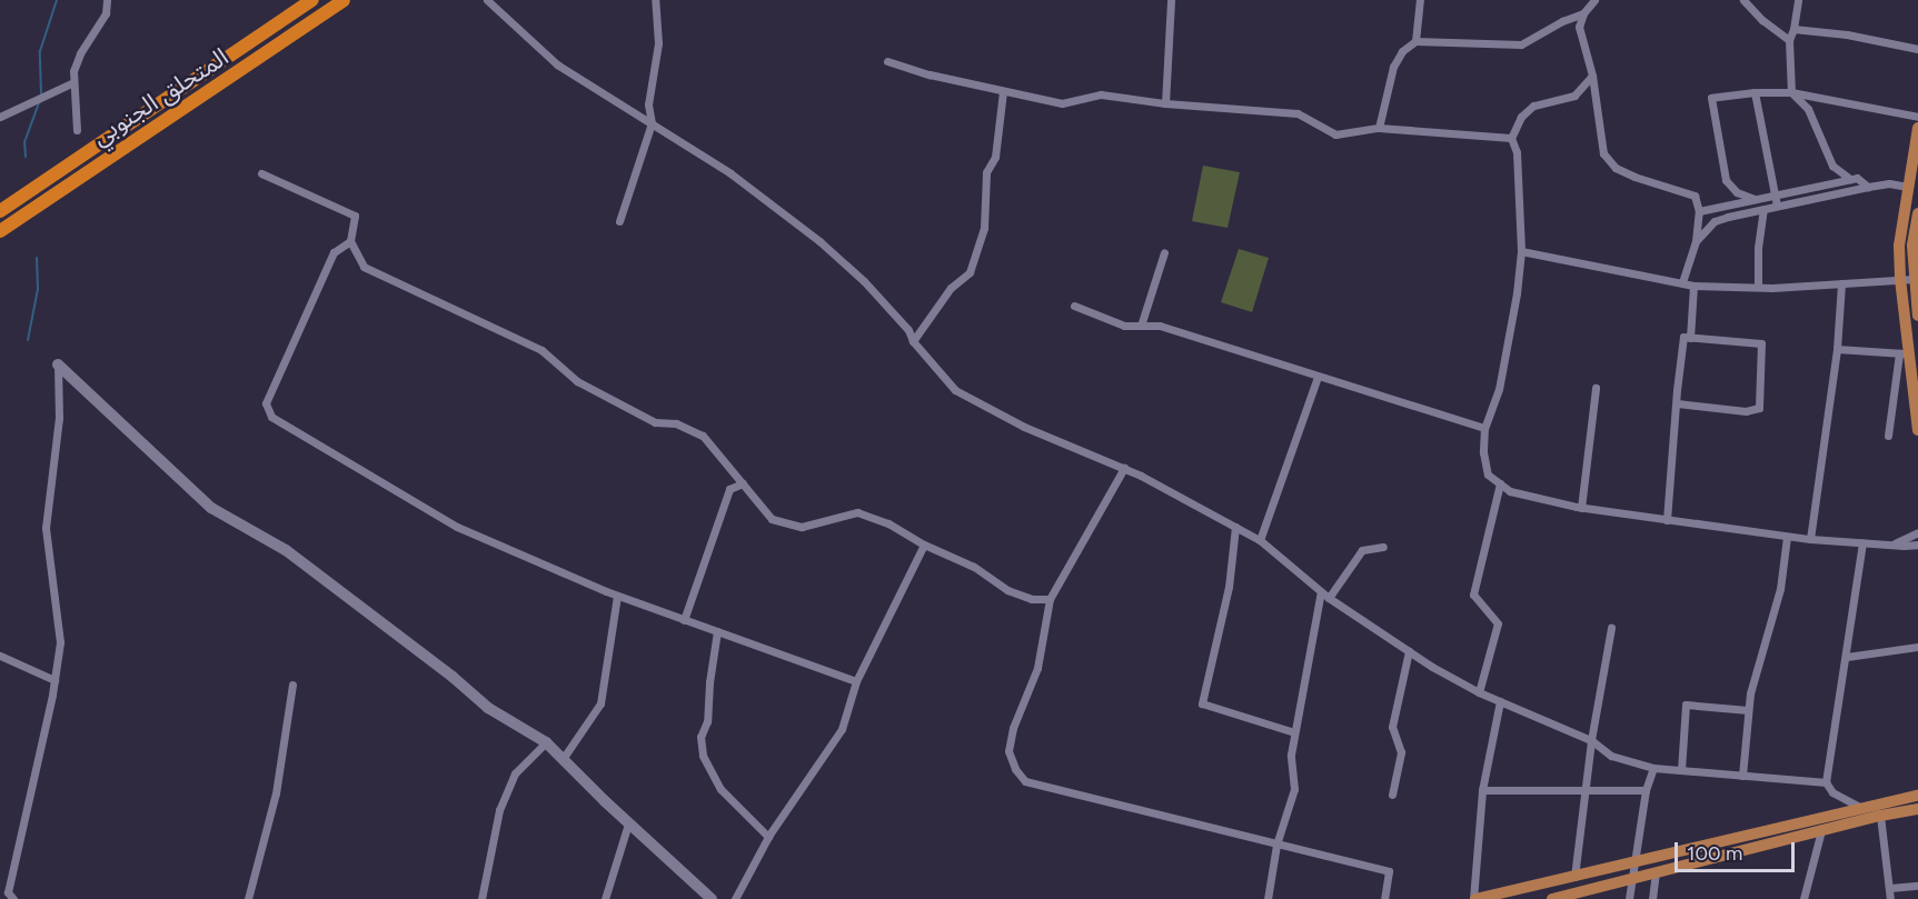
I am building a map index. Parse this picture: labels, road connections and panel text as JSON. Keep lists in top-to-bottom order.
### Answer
{
  "streets": {
    "highway": ["المتحلق الجنوبي"]
  },
  "scale_bar": "100 m"
}
